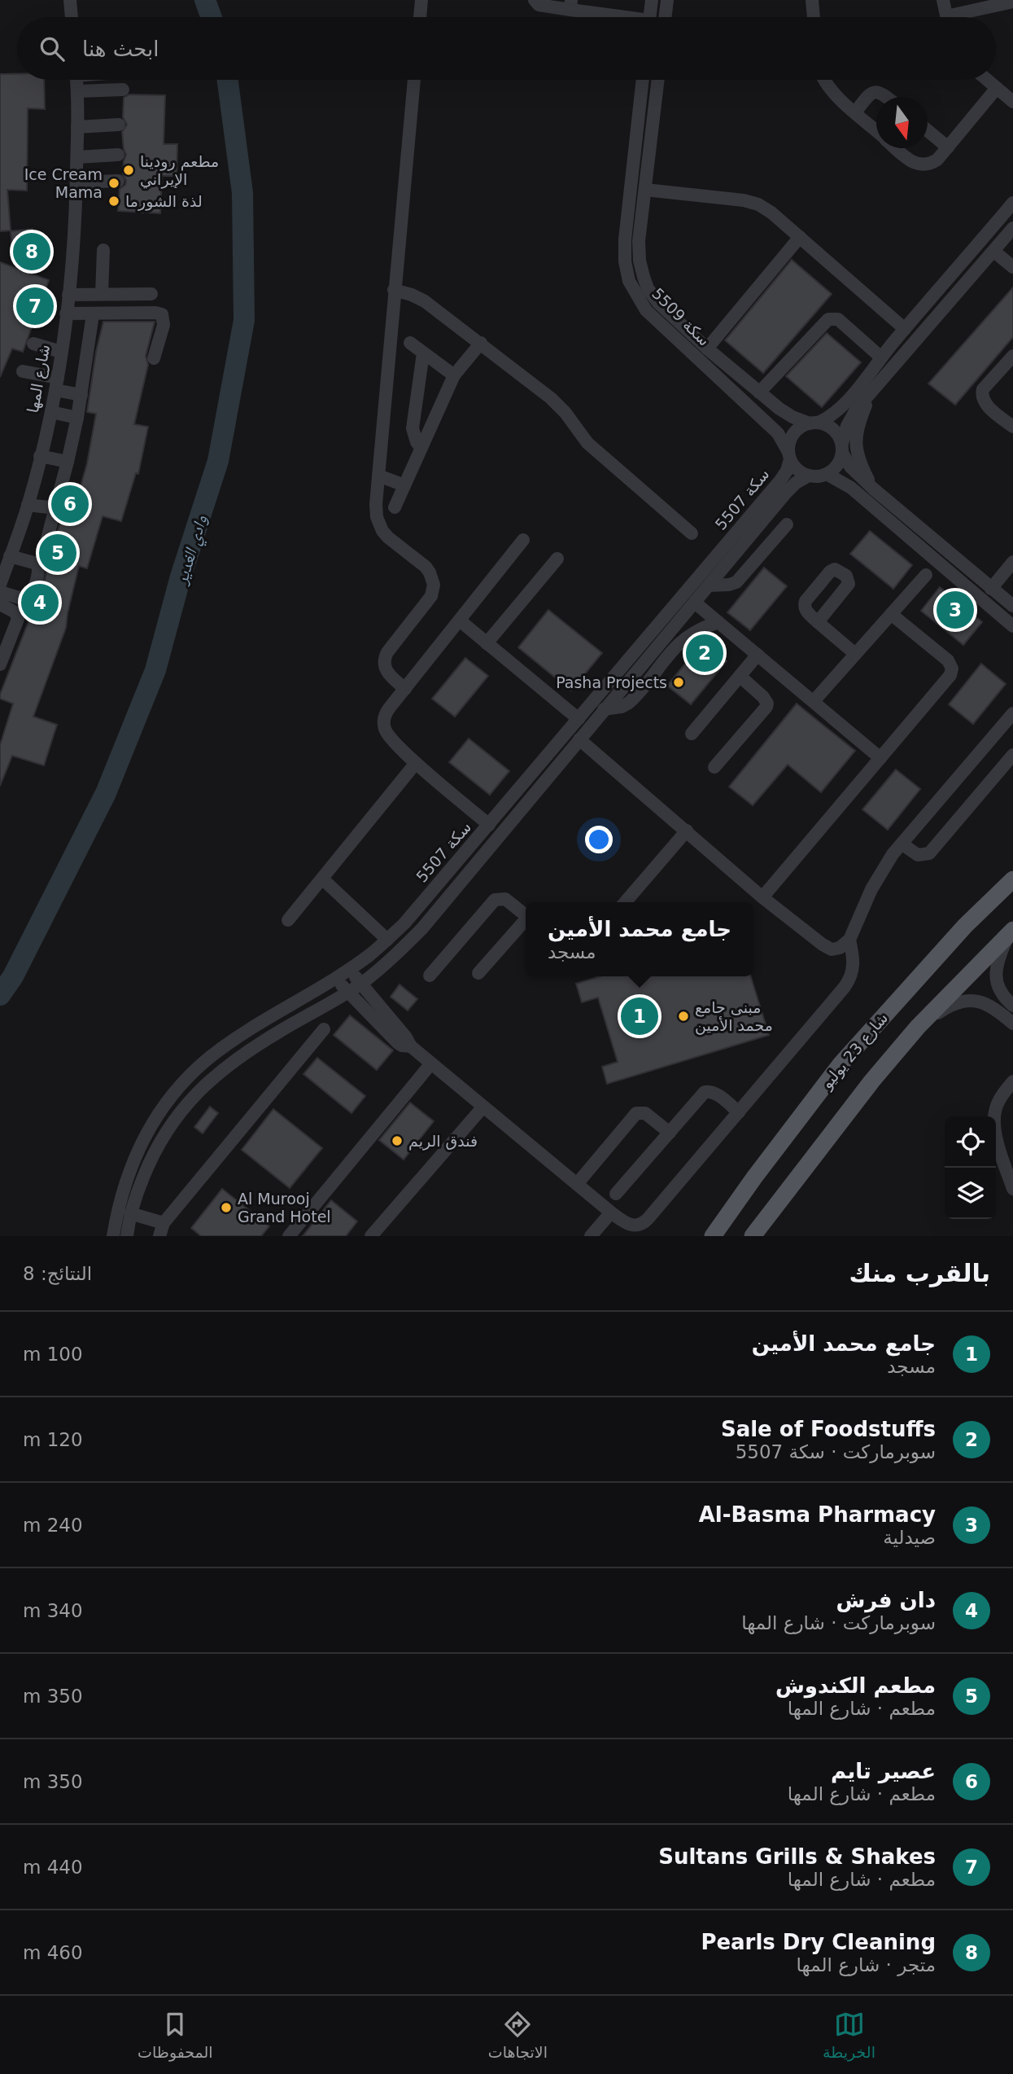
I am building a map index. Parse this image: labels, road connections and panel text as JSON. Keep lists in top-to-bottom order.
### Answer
{
  "streets": {
    "main road": ["شارع 23 يوليو"],
    "street": ["سكة 5509", "شارع المها", "سكة 5507"]
  },
  "crossings": [
    ["سكة 5509", "سكة 5507"]
  ],
  "water": ["وادي الغدير"],
  "places": [
    "مطعم رودينا الإيراني",
    "Ice Cream Mama",
    "لذة الشورما",
    "Pasha Projects",
    "مبنى جامع محمد الأمين",
    "فندق الريم",
    "Al Murooj Grand Hotel"
  ],
  "north": "bottom",
  "page": {
    "search": "ابحث هنا",
    "pins": [
      "8",
      "7",
      "6",
      "5",
      "4",
      "3",
      "2",
      "1"
    ],
    "popup": ["جامع محمد الأمين", "مسجد"],
    "heading": ["بالقرب منك", "النتائج: 8"],
    "list": [
      {
        "mark": "1",
        "name": "جامع محمد الأمين",
        "note": "مسجد",
        "value": "100 m"
      },
      {
        "mark": "2",
        "name": "Sale of Foodstuffs",
        "note": "سوبرماركت · سكة 5507",
        "value": "120 m"
      },
      {
        "mark": "3",
        "name": "Al-Basma Pharmacy",
        "note": "صيدلية",
        "value": "240 m"
      },
      {
        "mark": "4",
        "name": "دان فرش",
        "note": "سوبرماركت · شارع المها",
        "value": "340 m"
      },
      {
        "mark": "5",
        "name": "مطعم الكندوش",
        "note": "مطعم · شارع المها",
        "value": "350 m"
      },
      {
        "mark": "6",
        "name": "عصير تايم",
        "note": "مطعم · شارع المها",
        "value": "350 m"
      },
      {
        "mark": "7",
        "name": "Sultans Grills & Shakes",
        "note": "مطعم · شارع المها",
        "value": "440 m"
      },
      {
        "mark": "8",
        "name": "Pearls Dry Cleaning",
        "note": "متجر · شارع المها",
        "value": "460 m"
      }
    ],
    "nav": ["الخريطة", "الاتجاهات", "المحفوظات"]
  }
}
